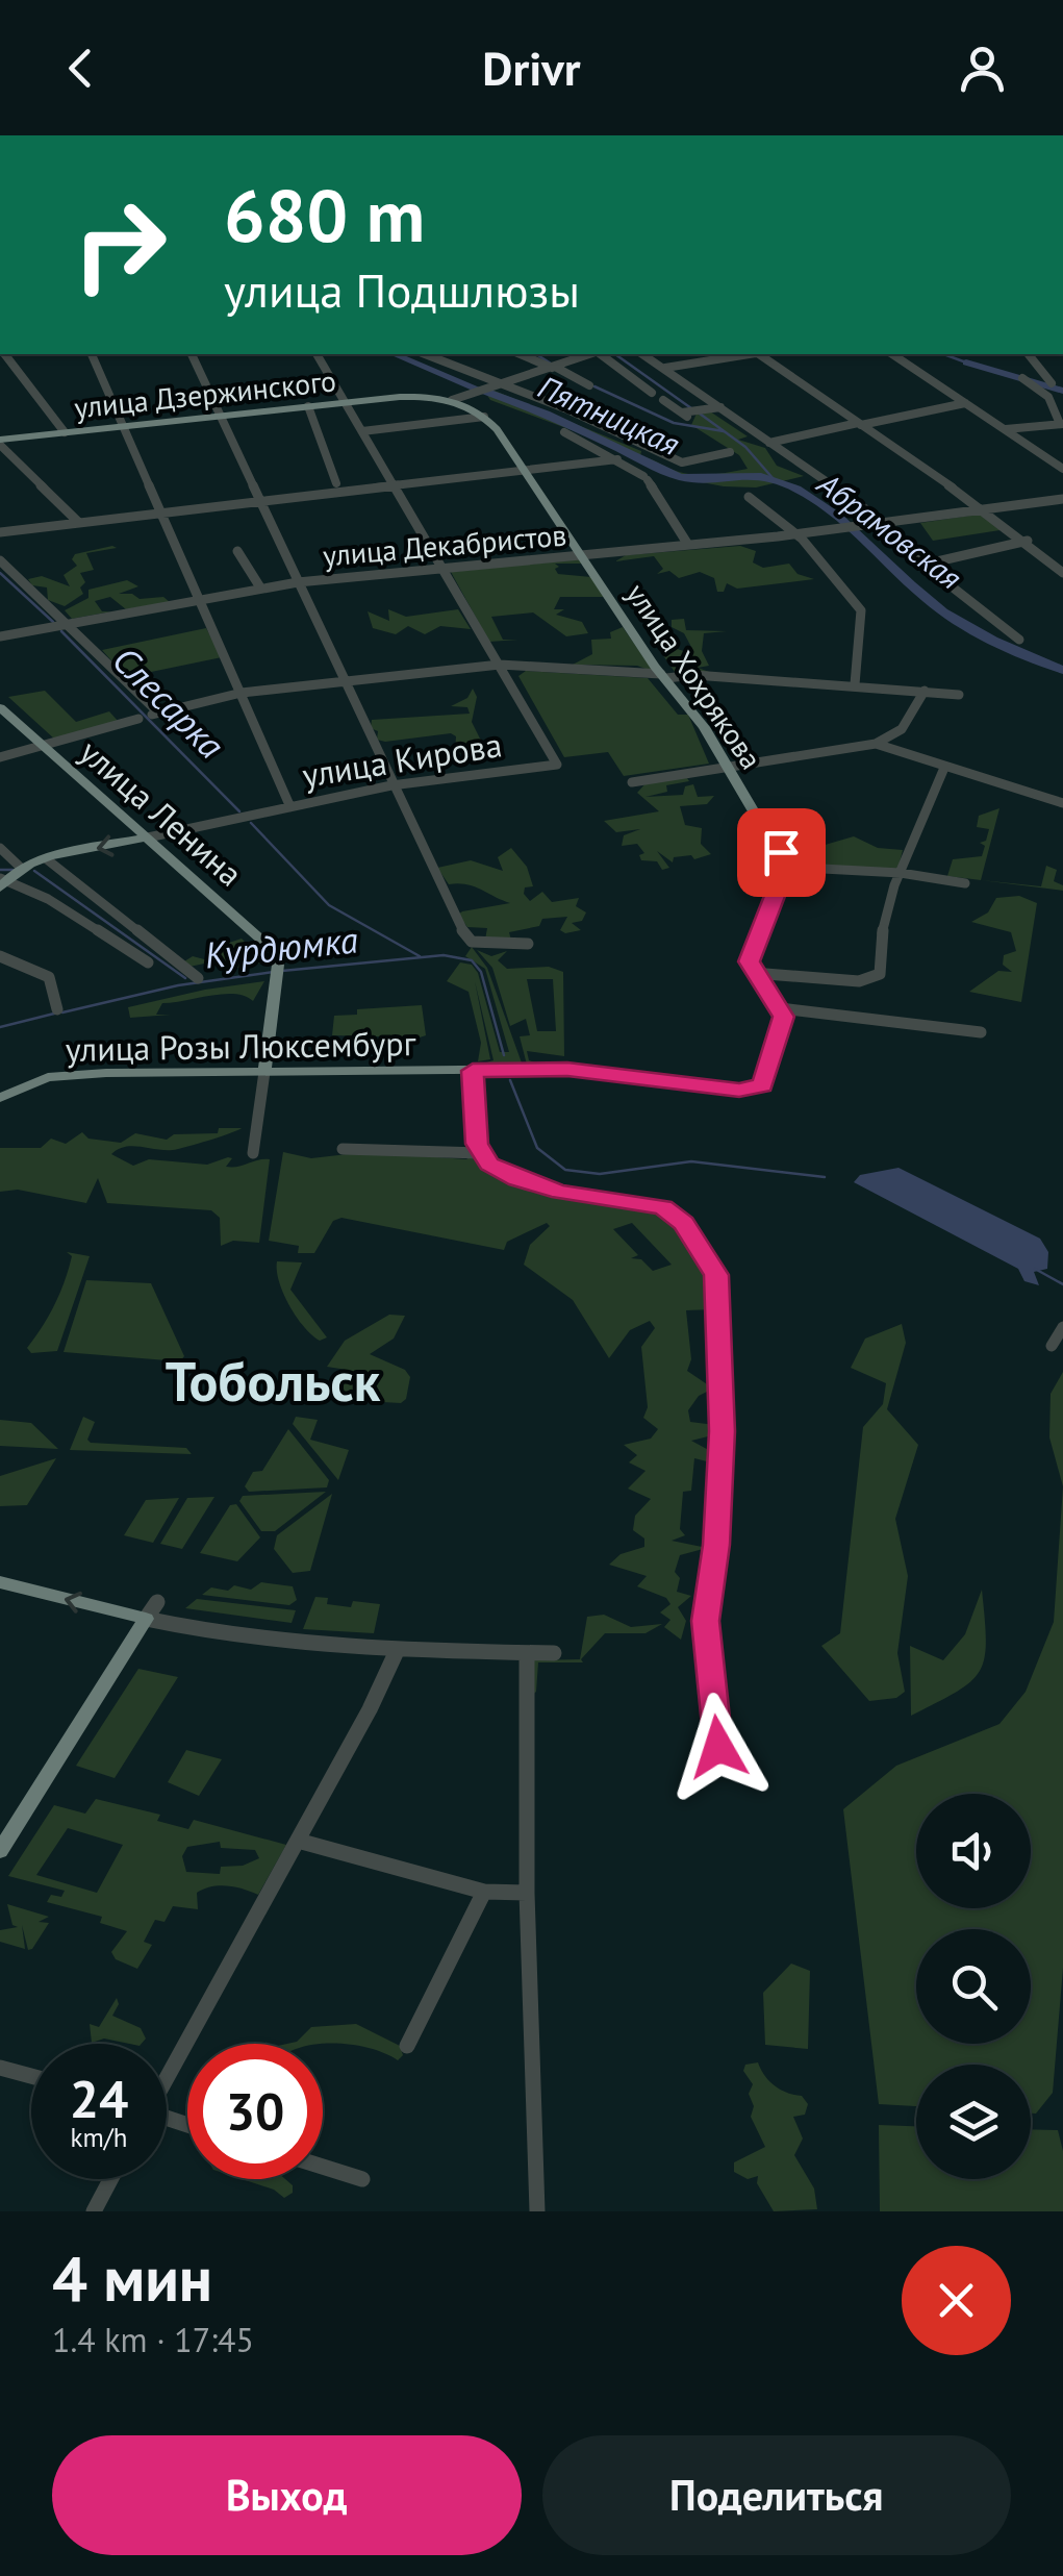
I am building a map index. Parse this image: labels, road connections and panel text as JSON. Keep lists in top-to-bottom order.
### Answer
{
  "streets": {
    "main road": [
      "улица Дзержинского",
      "улица Хохрякова",
      "улица Ленина",
      "улица Розы Люксембург"
    ],
    "street": ["улица Декабристов", "улица Кирова"]
  },
  "crossings": [
    ["улица Дзержинского", "улица Хохрякова"],
    ["улица Декабристов", "улица Хохрякова"],
    ["улица Кирова", "улица Ленина"],
    ["улица Ленина", "улица Розы Люксембург"]
  ],
  "districts": ["Тобольск"],
  "water": [
    "Пятницкая",
    "Абрамовская",
    "Слесарка",
    "Курдюмка"
  ],
  "page": {
    "header": "Drivr",
    "turn": ["680 m", "улица Подшлюзы"],
    "speed": "24 km/h",
    "limit": "30",
    "heading": ["4 мин", "1.4 km · 17:45"],
    "buttons": ["Выход", "Поделиться"]
  }
}
